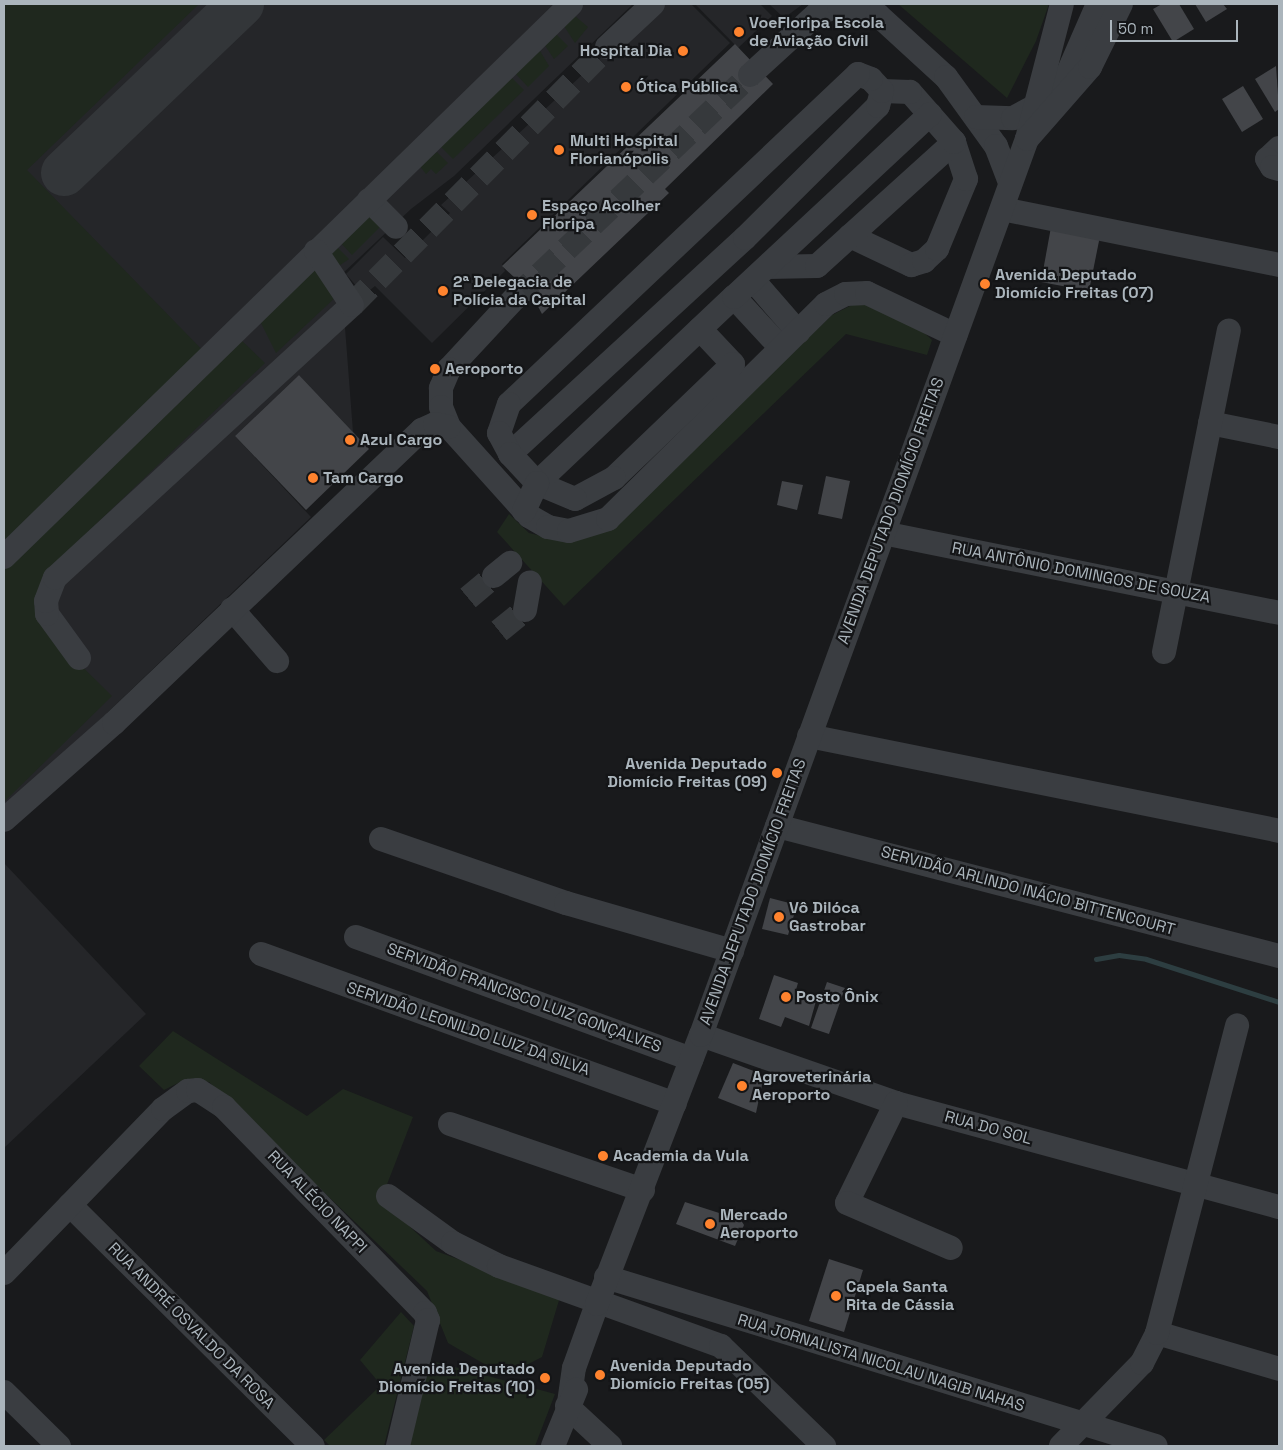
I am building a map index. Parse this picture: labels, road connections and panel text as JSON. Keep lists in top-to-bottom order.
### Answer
{
  "streets": {
    "street": [
      "AVENIDA DEPUTADO DIOMÍCIO FREITAS",
      "RUA ANTÔNIO DOMINGOS DE SOUZA",
      "SERVIDÃO ARLINDO INÁCIO BITTENCOURT",
      "SERVIDÃO FRANCISCO LUIZ GONÇALVES",
      "SERVIDÃO LEONILDO LUIZ DA SILVA",
      "RUA DO SOL",
      "RUA ALÉCIO NAPPI",
      "RUA ANDRÉ OSVALDO DA ROSA",
      "RUA JORNALISTA NICOLAU NAGIB NAHAS"
    ]
  },
  "crossings": [
    ["AVENIDA DEPUTADO DIOMÍCIO FREITAS", "RUA ANTÔNIO DOMINGOS DE SOUZA"],
    ["AVENIDA DEPUTADO DIOMÍCIO FREITAS", "SERVIDÃO ARLINDO INÁCIO BITTENCOURT"],
    ["AVENIDA DEPUTADO DIOMÍCIO FREITAS", "SERVIDÃO FRANCISCO LUIZ GONÇALVES"],
    ["AVENIDA DEPUTADO DIOMÍCIO FREITAS", "SERVIDÃO LEONILDO LUIZ DA SILVA"],
    ["AVENIDA DEPUTADO DIOMÍCIO FREITAS", "RUA DO SOL"],
    ["AVENIDA DEPUTADO DIOMÍCIO FREITAS", "RUA JORNALISTA NICOLAU NAGIB NAHAS"],
    ["RUA ALÉCIO NAPPI", "RUA ANDRÉ OSVALDO DA ROSA"]
  ],
  "places": [
    "VoeFloripa Escola de Aviação Cívil",
    "Hospital Dia",
    "Ótica Pública",
    "Multi Hospital Florianópolis",
    "Espaço Acolher Floripa",
    "Avenida Deputado Diomício Freitas (07)",
    "2ª Delegacia de Polícia da Capital",
    "Aeroporto",
    "Azul Cargo",
    "Tam Cargo",
    "Avenida Deputado Diomício Freitas (09)",
    "Vô Dilóca Gastrobar",
    "Posto Ônix",
    "Agroveterinária Aeroporto",
    "Academia da Vula",
    "Mercado Aeroporto",
    "Capela Santa Rita de Cássia",
    "Avenida Deputado Diomício Freitas (05)",
    "Avenida Deputado Diomício Freitas (10)"
  ],
  "scale_bar": "50 m"
}
